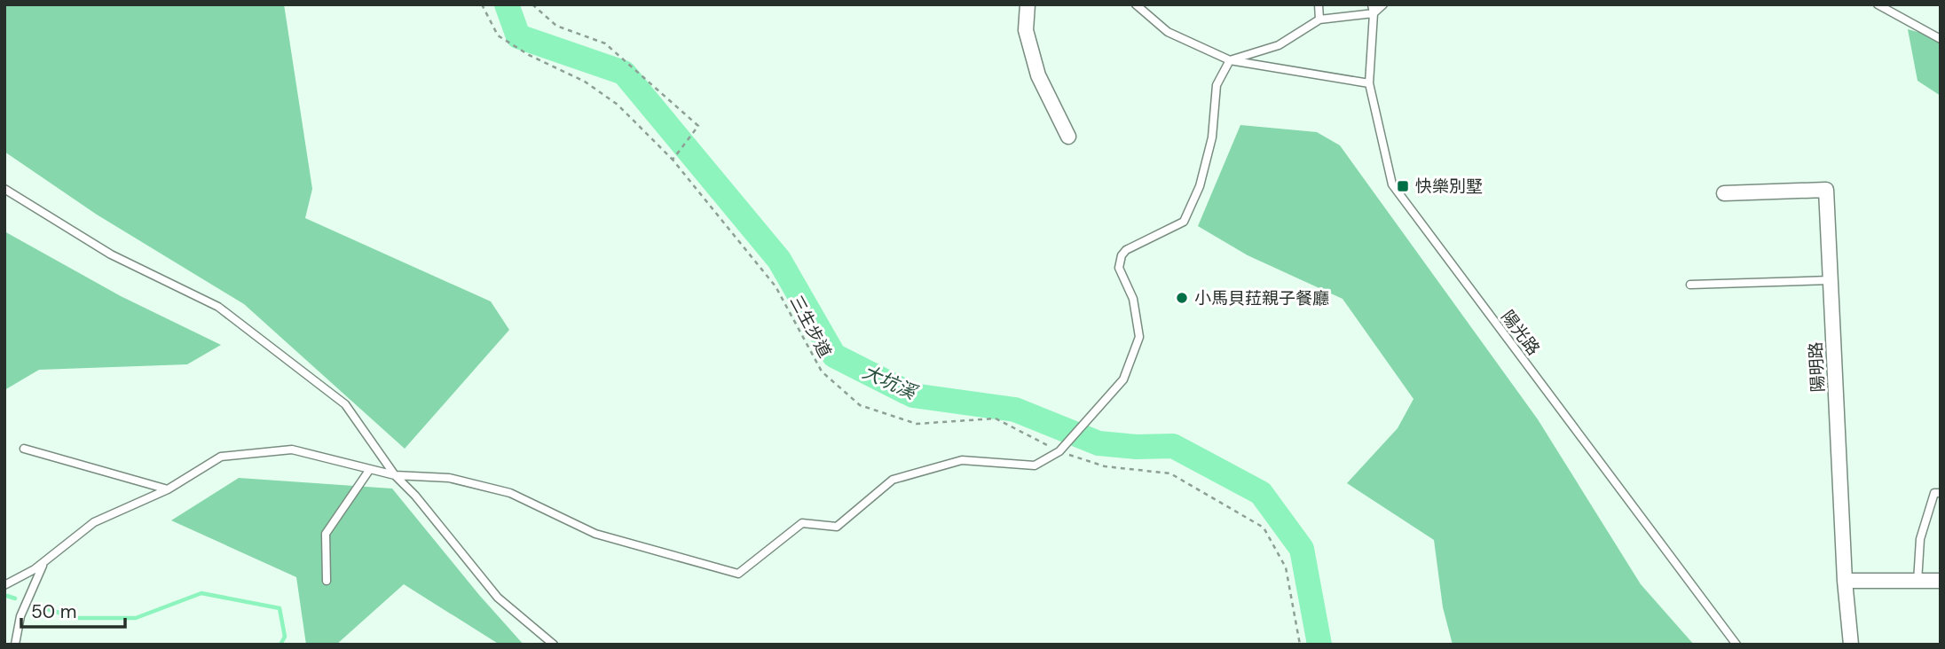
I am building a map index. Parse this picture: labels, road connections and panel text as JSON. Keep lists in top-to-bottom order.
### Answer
{
  "streets": {
    "street": ["陽明路"],
    "lane": ["陽光路"],
    "path": ["三生步道"]
  },
  "water": ["大坑溪"],
  "places": {
    "transit": ["快樂別墅"],
    "other": ["小馬貝菈親子餐廳"]
  },
  "scale_bar": "50 m"
}
